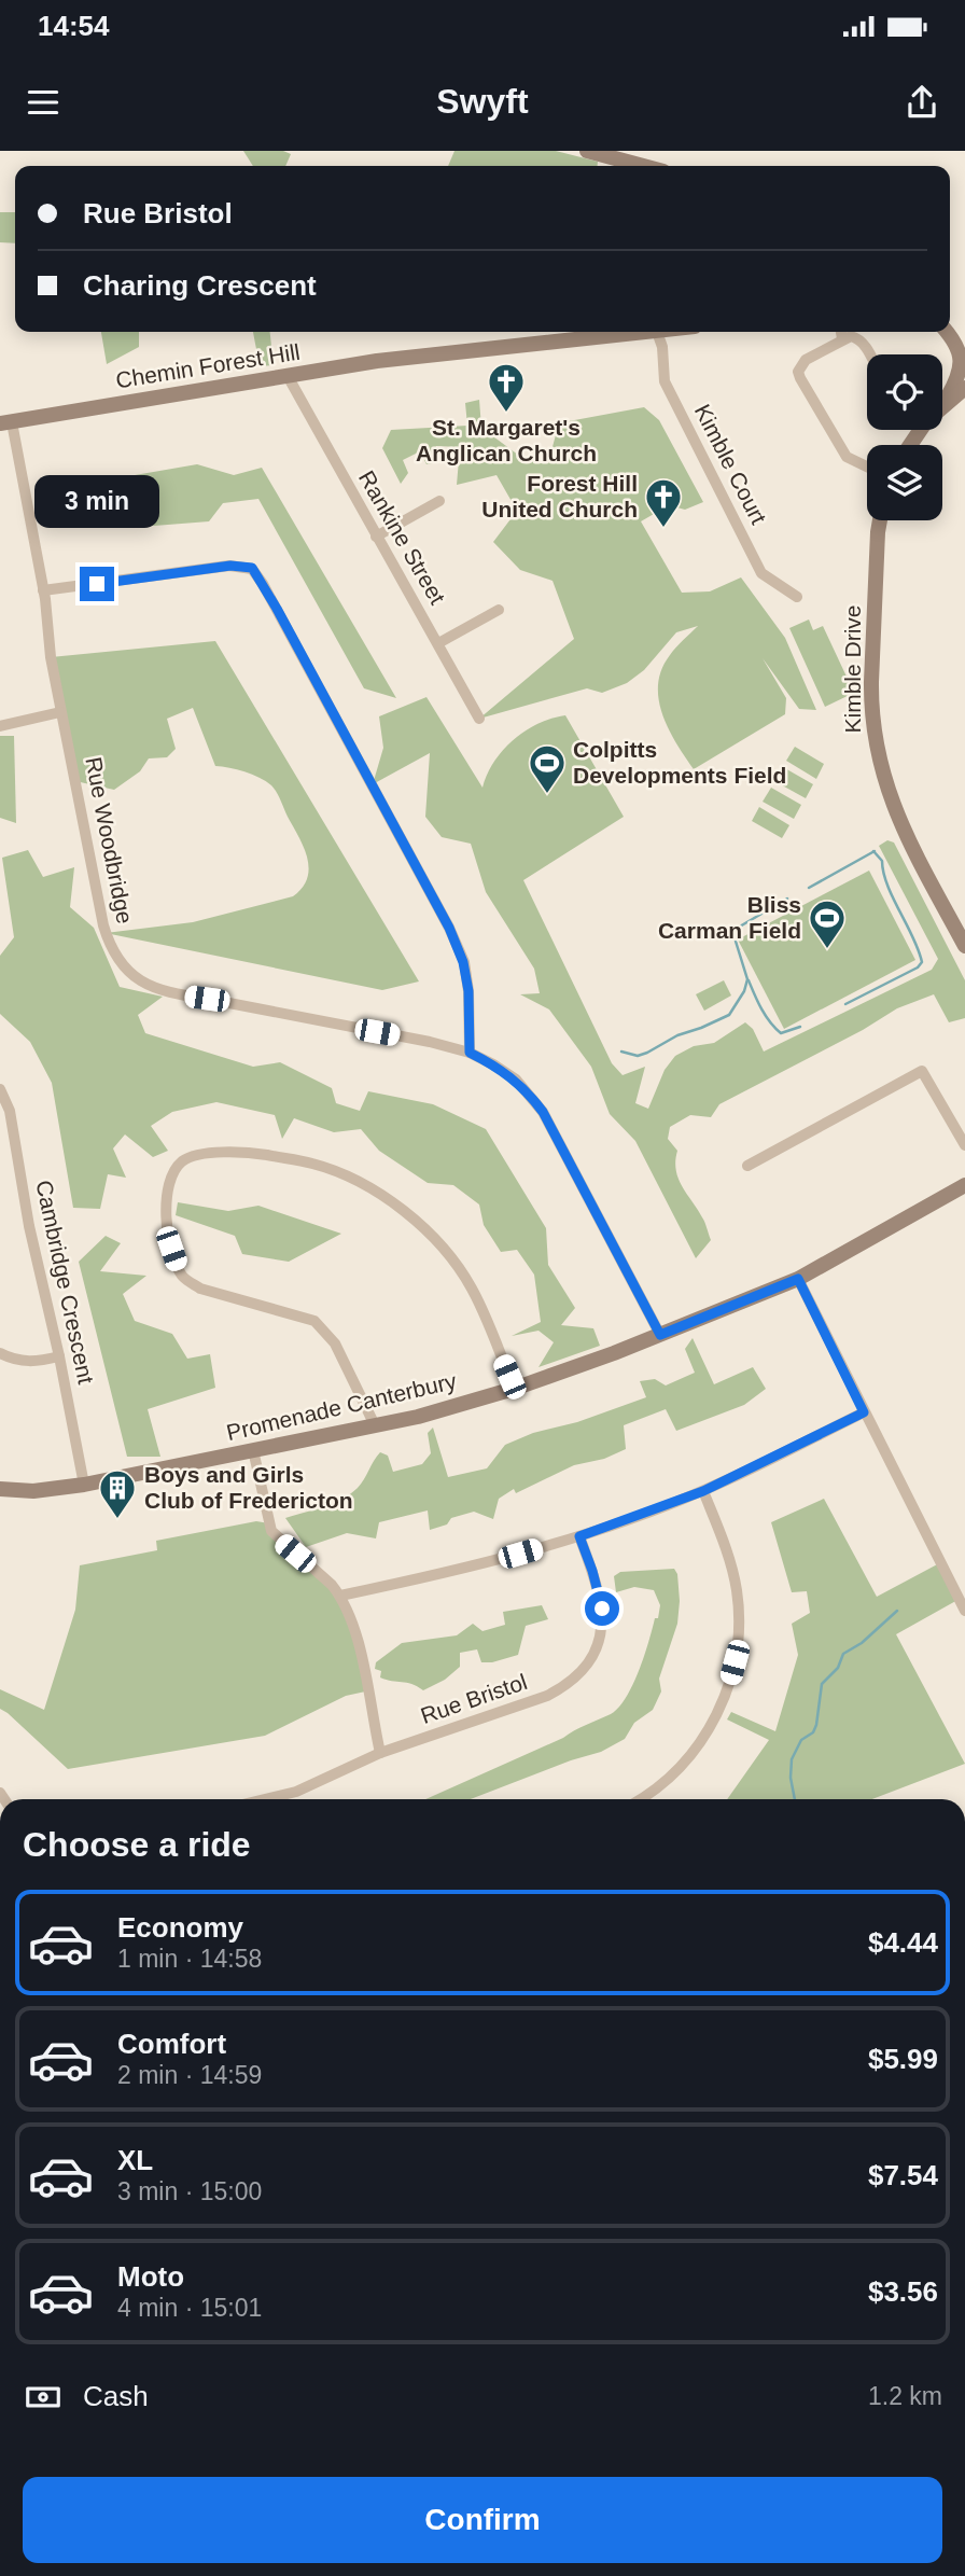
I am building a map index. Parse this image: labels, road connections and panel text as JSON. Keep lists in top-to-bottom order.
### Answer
{
  "streets": {
    "street": [
      "Chemin Forest Hill",
      "Kimble Court",
      "Rankine Street",
      "Kimble Drive",
      "Rue Woodbridge",
      "Cambridge Crescent",
      "Promenade Canterbury",
      "Rue Bristol"
    ]
  },
  "crossings": [
    ["Chemin Forest Hill", "Kimble Court"],
    ["Chemin Forest Hill", "Rankine Street"],
    ["Chemin Forest Hill", "Rue Woodbridge"],
    ["Rue Woodbridge", "Promenade Canterbury"],
    ["Cambridge Crescent", "Promenade Canterbury"]
  ],
  "places": {
    "church": ["St. Margaret's Anglican Church", "Forest Hill United Church"],
    "sports": ["Colpitts Developments Field", "Bliss Carman Field"],
    "building": ["Boys and Girls Club of Fredericton"]
  },
  "page": {
    "status": "14:54",
    "header": "Swyft",
    "banner": ["Rue Bristol", "Charing Crescent"],
    "bubble": "3 min",
    "heading": "Choose a ride",
    "list": [
      {
        "name": "Economy",
        "note": "1 min · 14:58",
        "value": "$4.44"
      },
      {
        "name": "Comfort",
        "note": "2 min · 14:59",
        "value": "$5.99"
      },
      {
        "name": "XL",
        "note": "3 min · 15:00",
        "value": "$7.54"
      },
      {
        "name": "Moto",
        "note": "4 min · 15:01",
        "value": "$3.56"
      }
    ],
    "pay": ["Cash", "1.2 km"],
    "buttons": "Confirm"
  }
}
